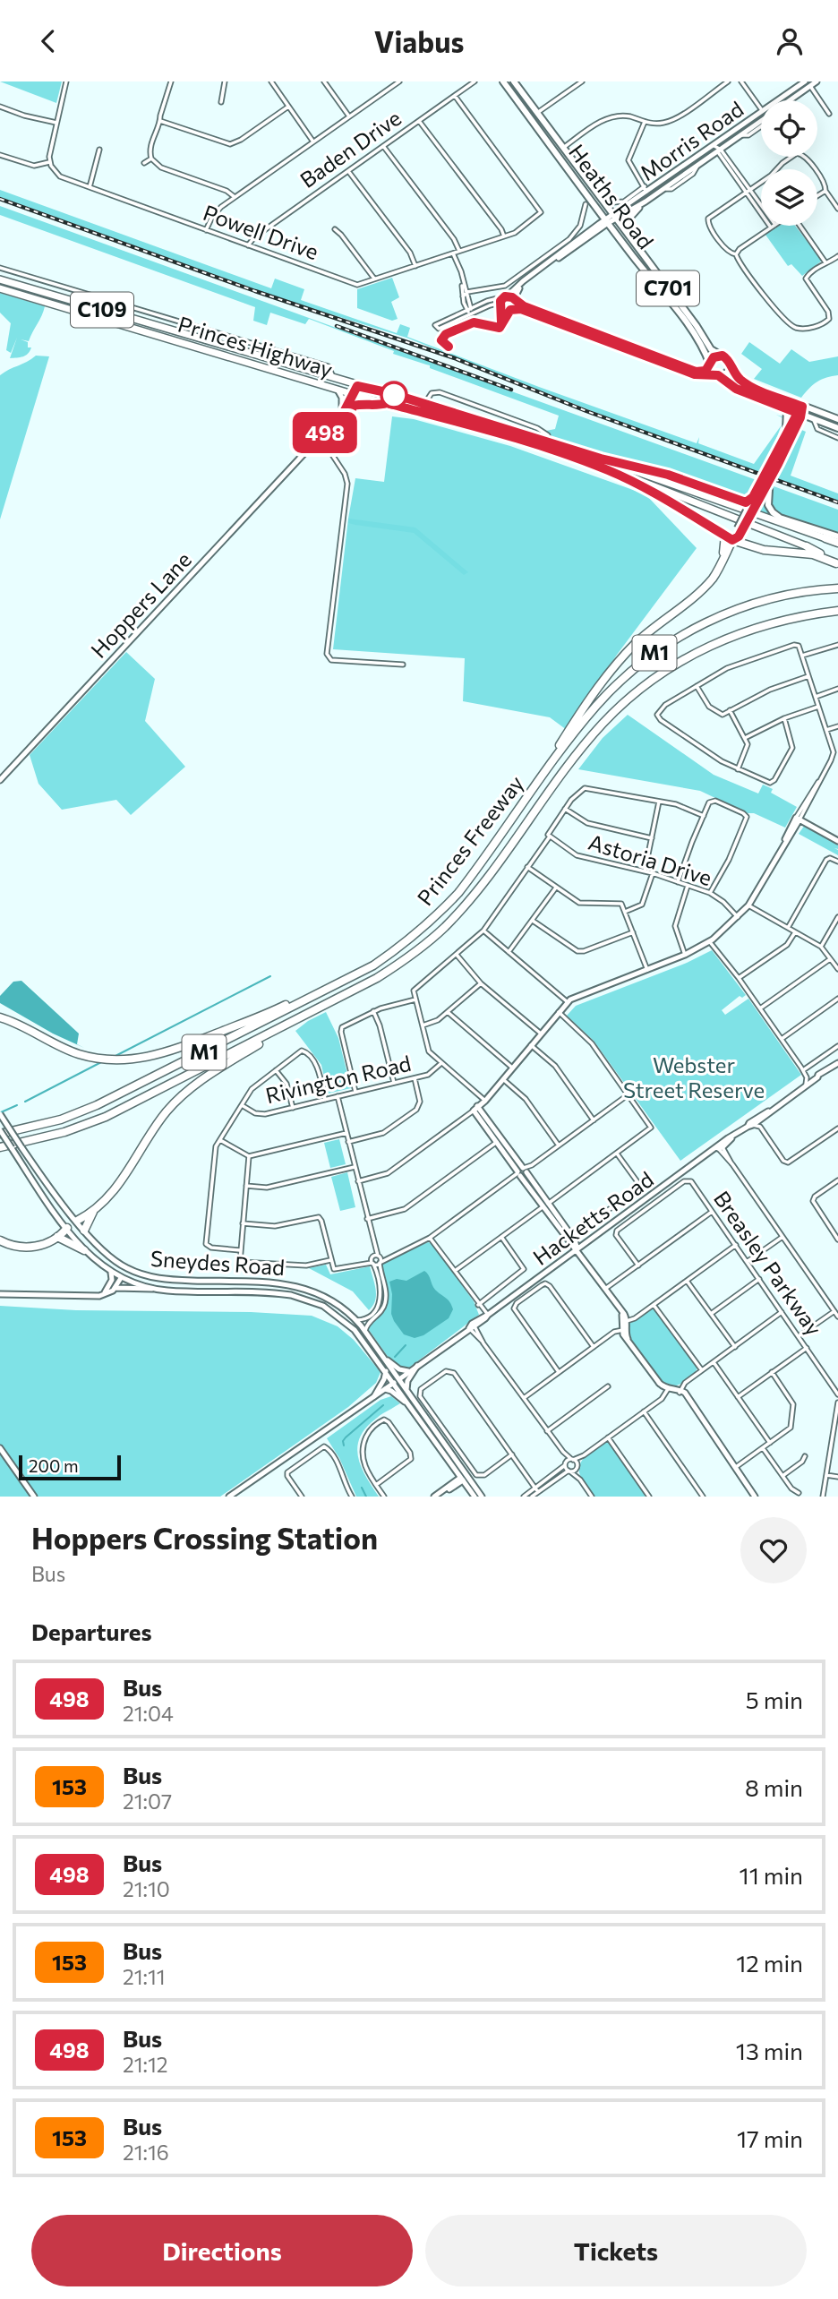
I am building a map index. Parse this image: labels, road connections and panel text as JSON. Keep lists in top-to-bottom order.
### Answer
{
  "streets": {
    "highway": [
      "C109",
      "Princes Highway",
      "M1",
      "Princes Freeway"
    ],
    "main road": ["Heaths Road", "C701"],
    "street": [
      "Morris Road",
      "Baden Drive",
      "Powell Drive",
      "Hoppers Lane",
      "Astoria Drive",
      "Rivington Road",
      "Hacketts Road",
      "Sneydes Road",
      "Breasley Parkway"
    ]
  },
  "crossings": [
    ["Morris Road", "Heaths Road"],
    ["Baden Drive", "Powell Drive"],
    ["Heaths Road", "C701"],
    ["Princes Highway", "Hoppers Lane"],
    ["Princes Freeway", "Sneydes Road"],
    ["Hacketts Road", "Sneydes Road"]
  ],
  "parks": ["Webster Street Reserve"],
  "lines": ["bus line 498"],
  "scale_bar": "200 m",
  "page": {
    "header": "Viabus",
    "on_map": "498",
    "scale": "200 m",
    "heading": [
      ["Hoppers Crossing Station", "Bus"],
      "Departures"
    ],
    "list": [
      {
        "mark": "498",
        "name": "Bus",
        "note": "21:04",
        "value": "5 min"
      },
      {
        "mark": "153",
        "name": "Bus",
        "note": "21:07",
        "value": "8 min"
      },
      {
        "mark": "498",
        "name": "Bus",
        "note": "21:10",
        "value": "11 min"
      },
      {
        "mark": "153",
        "name": "Bus",
        "note": "21:11",
        "value": "12 min"
      },
      {
        "mark": "498",
        "name": "Bus",
        "note": "21:12",
        "value": "13 min"
      },
      {
        "mark": "153",
        "name": "Bus",
        "note": "21:16",
        "value": "17 min"
      }
    ],
    "buttons": ["Directions", "Tickets"]
  }
}
